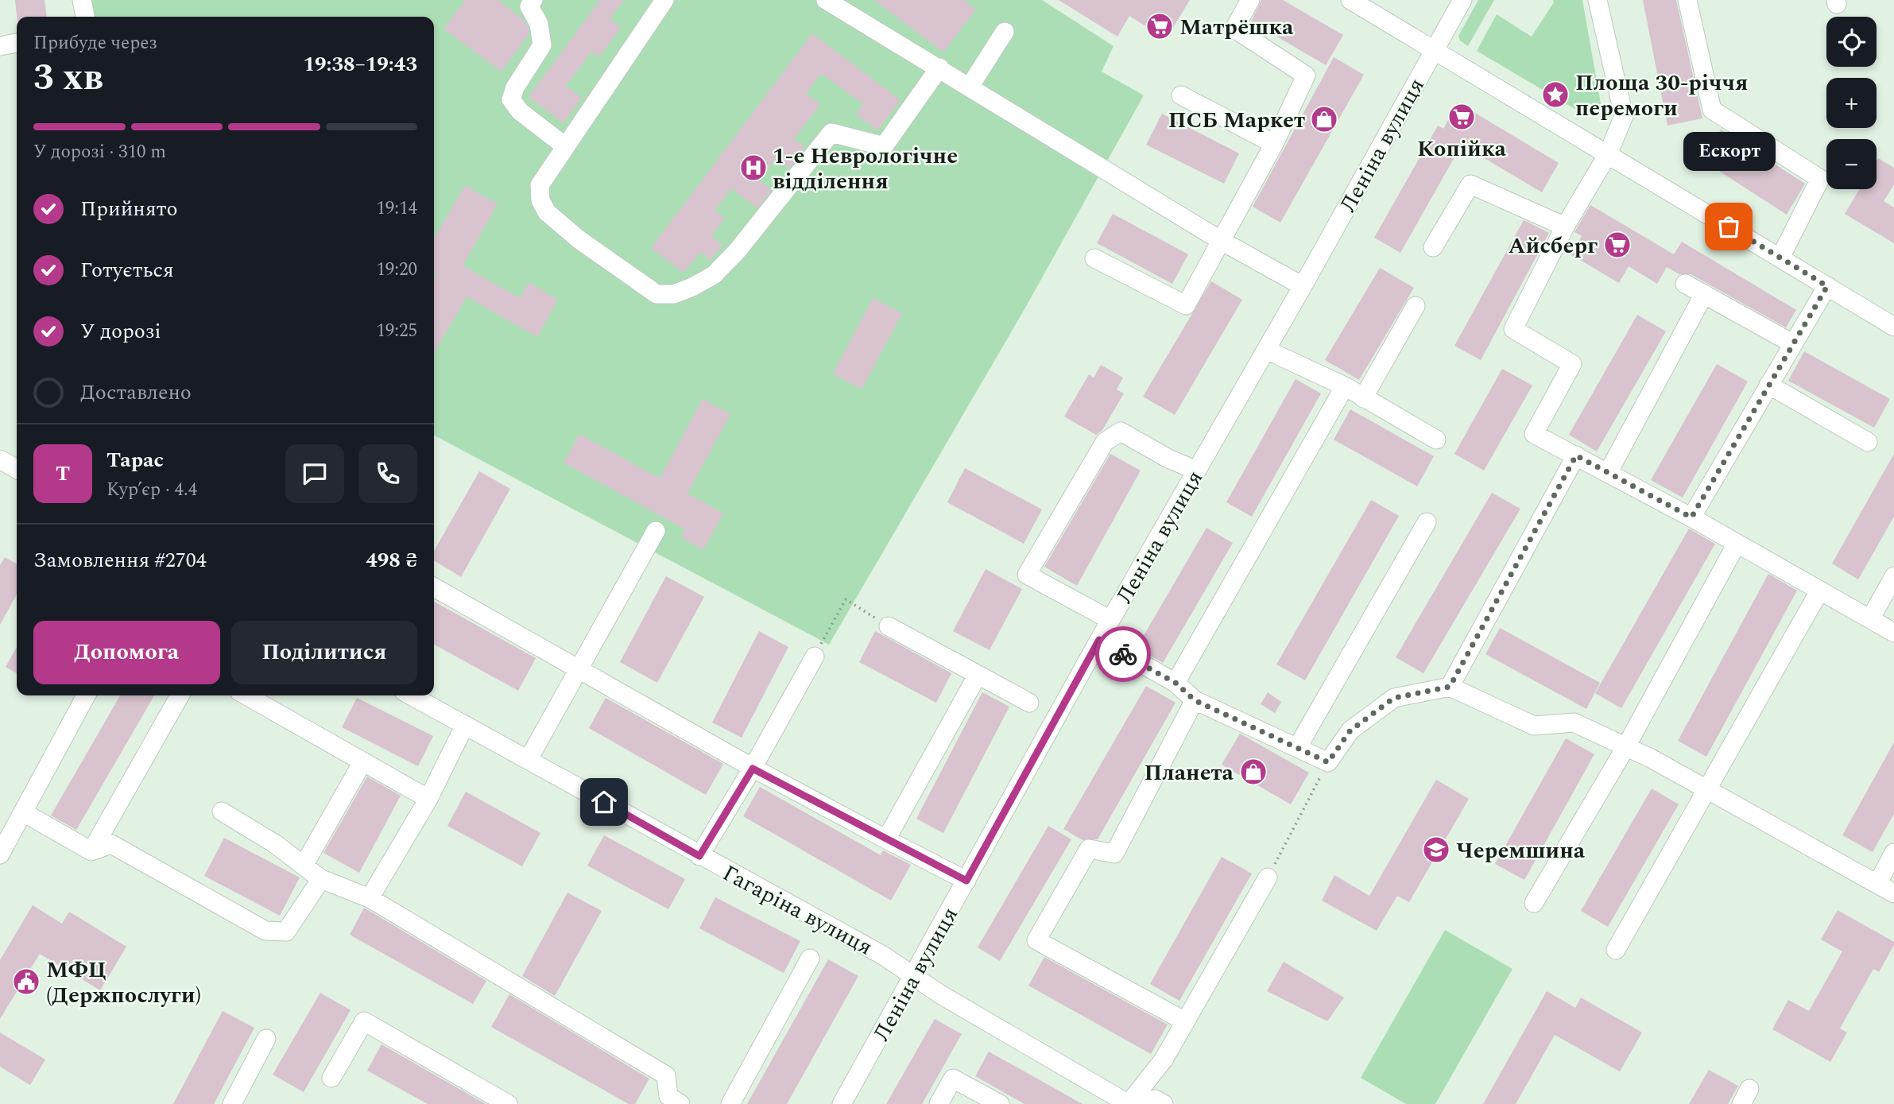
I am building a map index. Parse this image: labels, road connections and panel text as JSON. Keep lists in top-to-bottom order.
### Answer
{
  "streets": {
    "street": ["Леніна вулиця", "Гагаріна вулиця"]
  },
  "crossings": [
    ["Леніна вулиця", "Гагаріна вулиця"]
  ],
  "places": {
    "supermarket": ["Матрёшка", "Копійка", "Айсберг"],
    "place": ["Площа 30-річчя перемоги"],
    "shop": ["ПСБ Маркет", "Планета"],
    "hospital": ["1-е Неврологічне відділення"],
    "other": ["Ескорт"],
    "school or university": ["Черемшина"],
    "public building": ["МФЦ (Держпослуги)"]
  },
  "page": {
    "map_buttons": ["+", "−"],
    "heading": ["3 хв", "Прибуде через", "19:38–19:43"],
    "panel": [
      "Тарас",
      "Кур’єр · 4.4",
      "Замовлення #2704",
      "498 ₴"
    ],
    "bar": "У дорозі · 310 m",
    "bubble": "Ескорт",
    "list": [
      ["Прийнято", "19:14"],
      ["Готується", "19:20"],
      ["У дорозі", "19:25"],
      "Доставлено"
    ],
    "round": "Т",
    "buttons": ["Допомога", "Поділитися"]
  }
}
